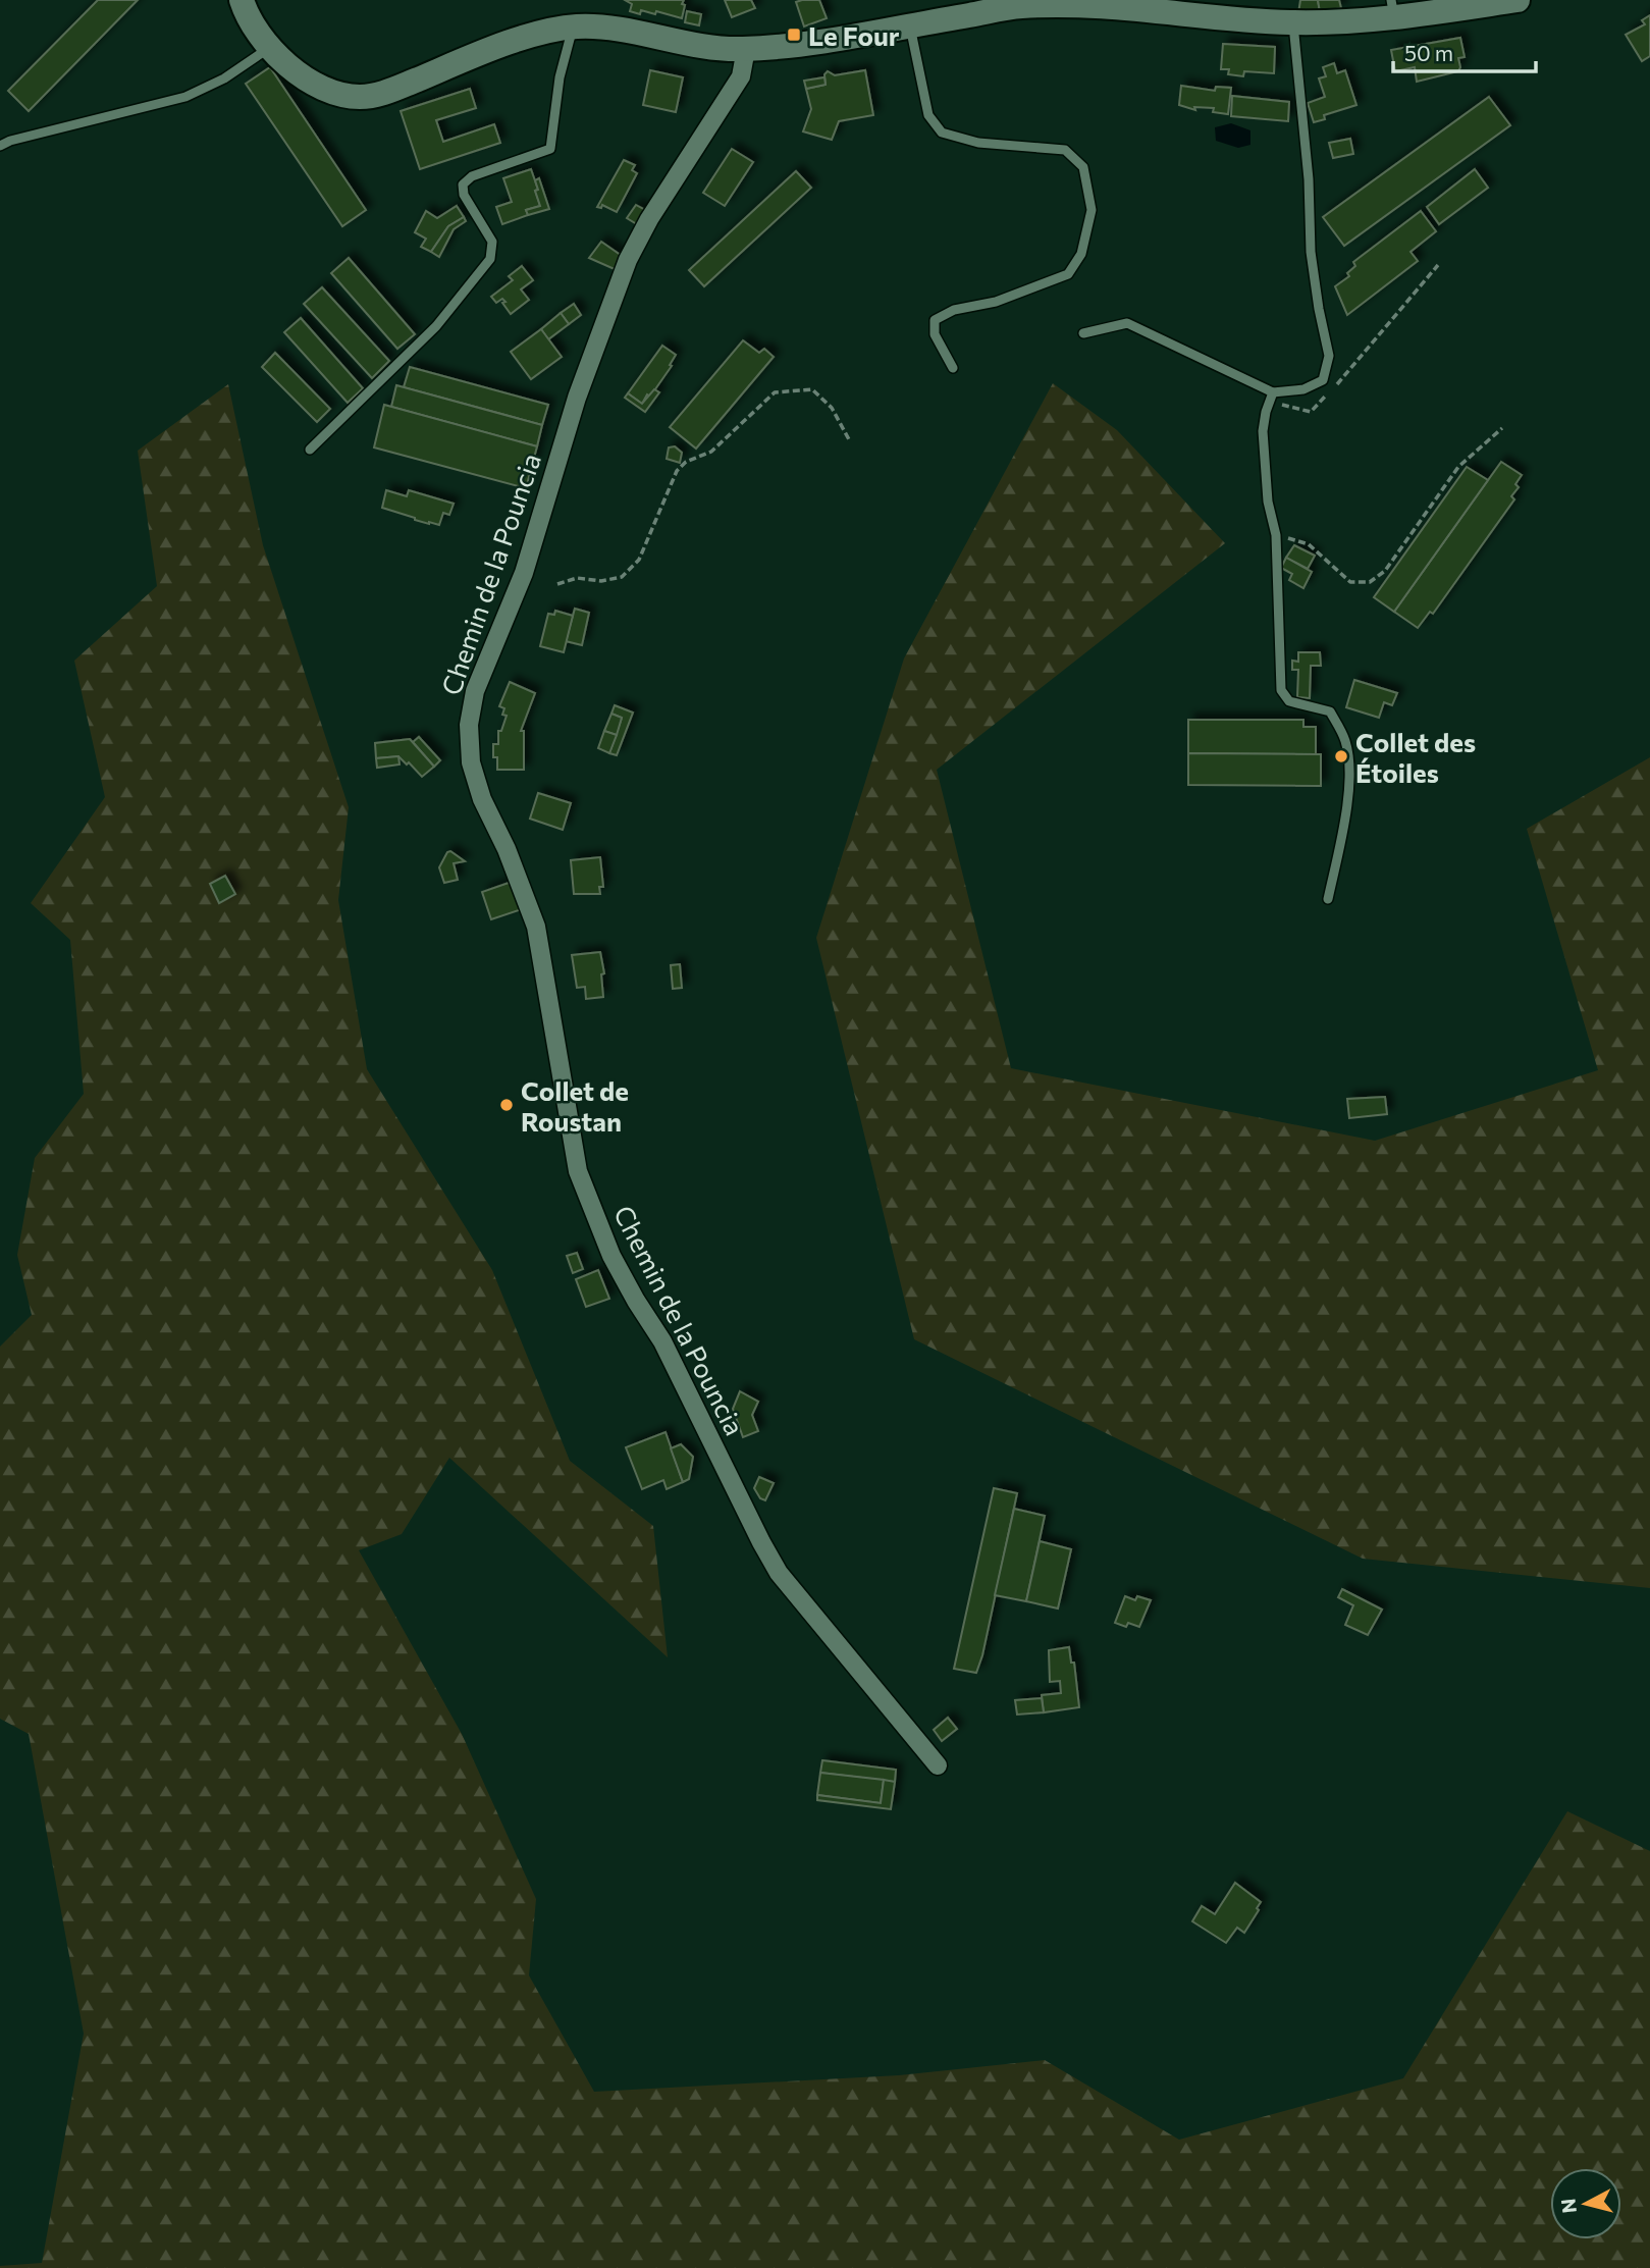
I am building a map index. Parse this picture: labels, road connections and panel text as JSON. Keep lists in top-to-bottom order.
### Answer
{
  "streets": {
    "street": ["Chemin de la Pouncia"]
  },
  "places": {
    "transit": ["Le Four"],
    "other": ["Collet des Étoiles", "Collet de Roustan"]
  },
  "scale_bar": "50 m",
  "north": "left"
}
